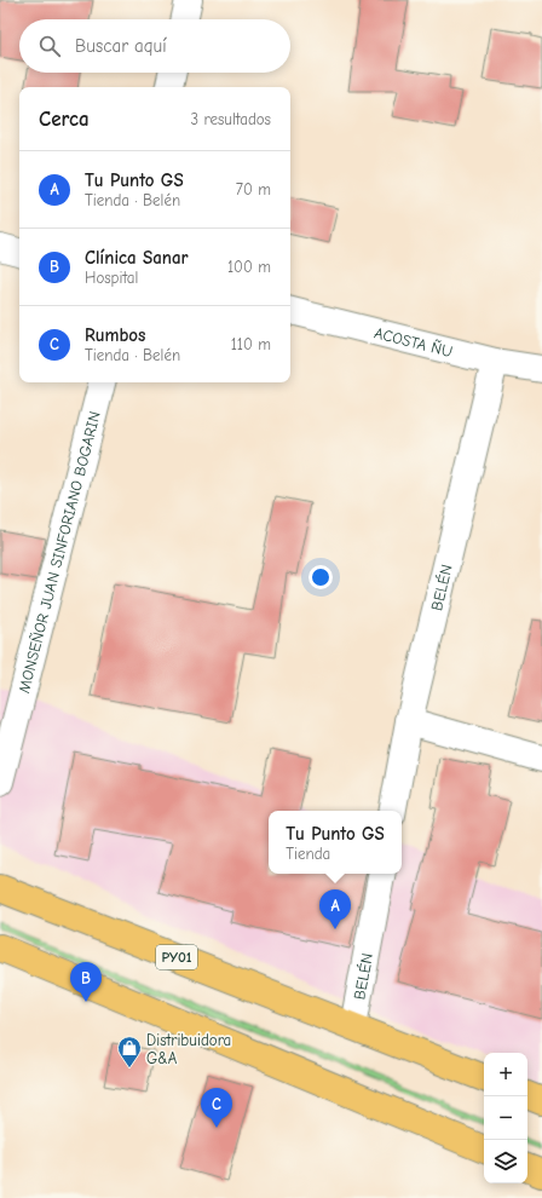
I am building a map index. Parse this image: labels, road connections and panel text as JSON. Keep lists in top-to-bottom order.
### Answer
{
  "streets": {
    "highway": ["PY01"],
    "street": ["ACOSTA ÑU", "MONSEÑOR JUAN SINFORIANO BOGARIN", "BELÉN"]
  },
  "crossings": [
    ["ACOSTA ÑU", "BELÉN"],
    ["BELÉN", "PY01"]
  ],
  "places": {
    "shop": ["Distribuidora G&A"]
  },
  "page": {
    "search": "Buscar aquí",
    "heading": ["Cerca", "3 resultados"],
    "list": [
      {
        "mark": "A",
        "name": "Tu Punto GS",
        "note": "Tienda · Belén",
        "value": "70 m"
      },
      {
        "mark": "B",
        "name": "Clínica Sanar",
        "note": "Hospital",
        "value": "100 m"
      },
      {
        "mark": "C",
        "name": "Rumbos",
        "note": "Tienda · Belén",
        "value": "110 m"
      }
    ],
    "popup": ["Tu Punto GS", "Tienda"],
    "pins": ["A", "B", "C"],
    "map_buttons": ["+", "−"]
  }
}
